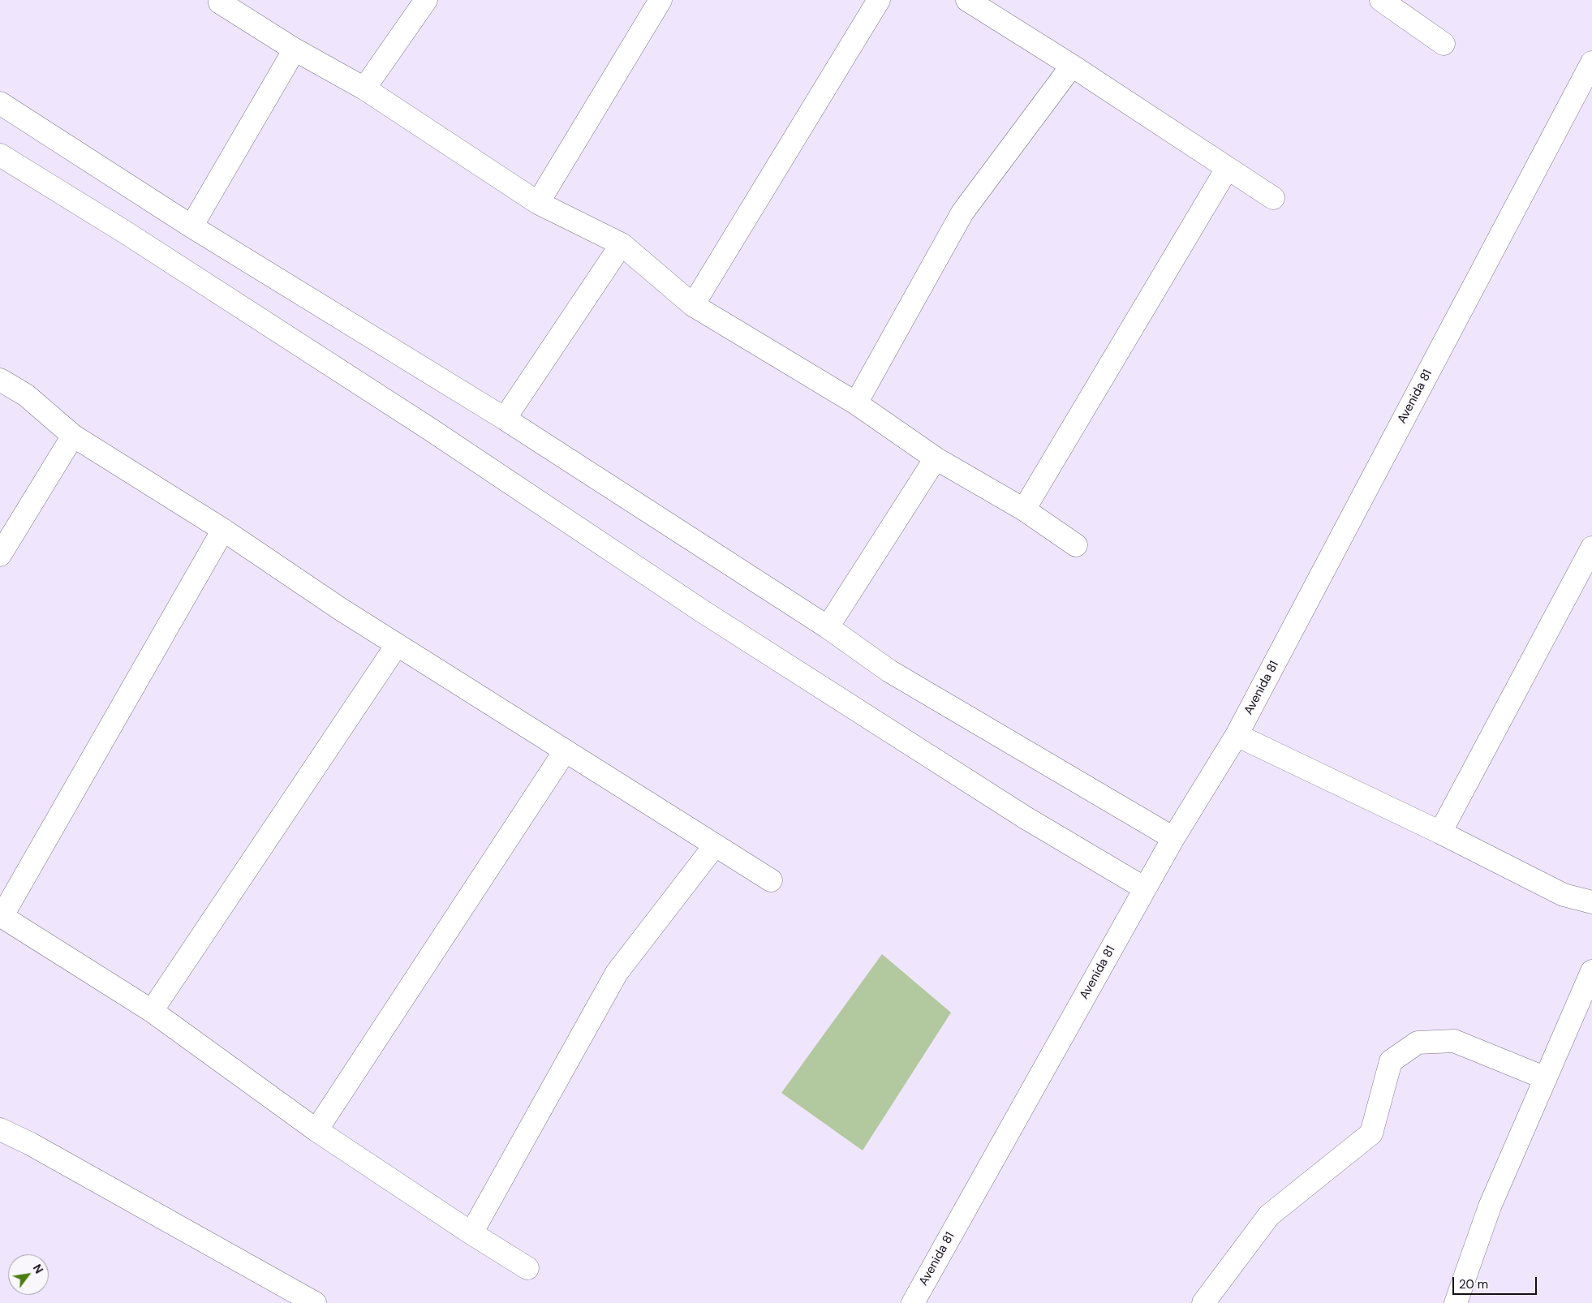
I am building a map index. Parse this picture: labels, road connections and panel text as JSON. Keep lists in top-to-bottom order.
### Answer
{
  "streets": {
    "street": ["Avenida 81"]
  },
  "scale_bar": "20 m",
  "north": "top right"
}
